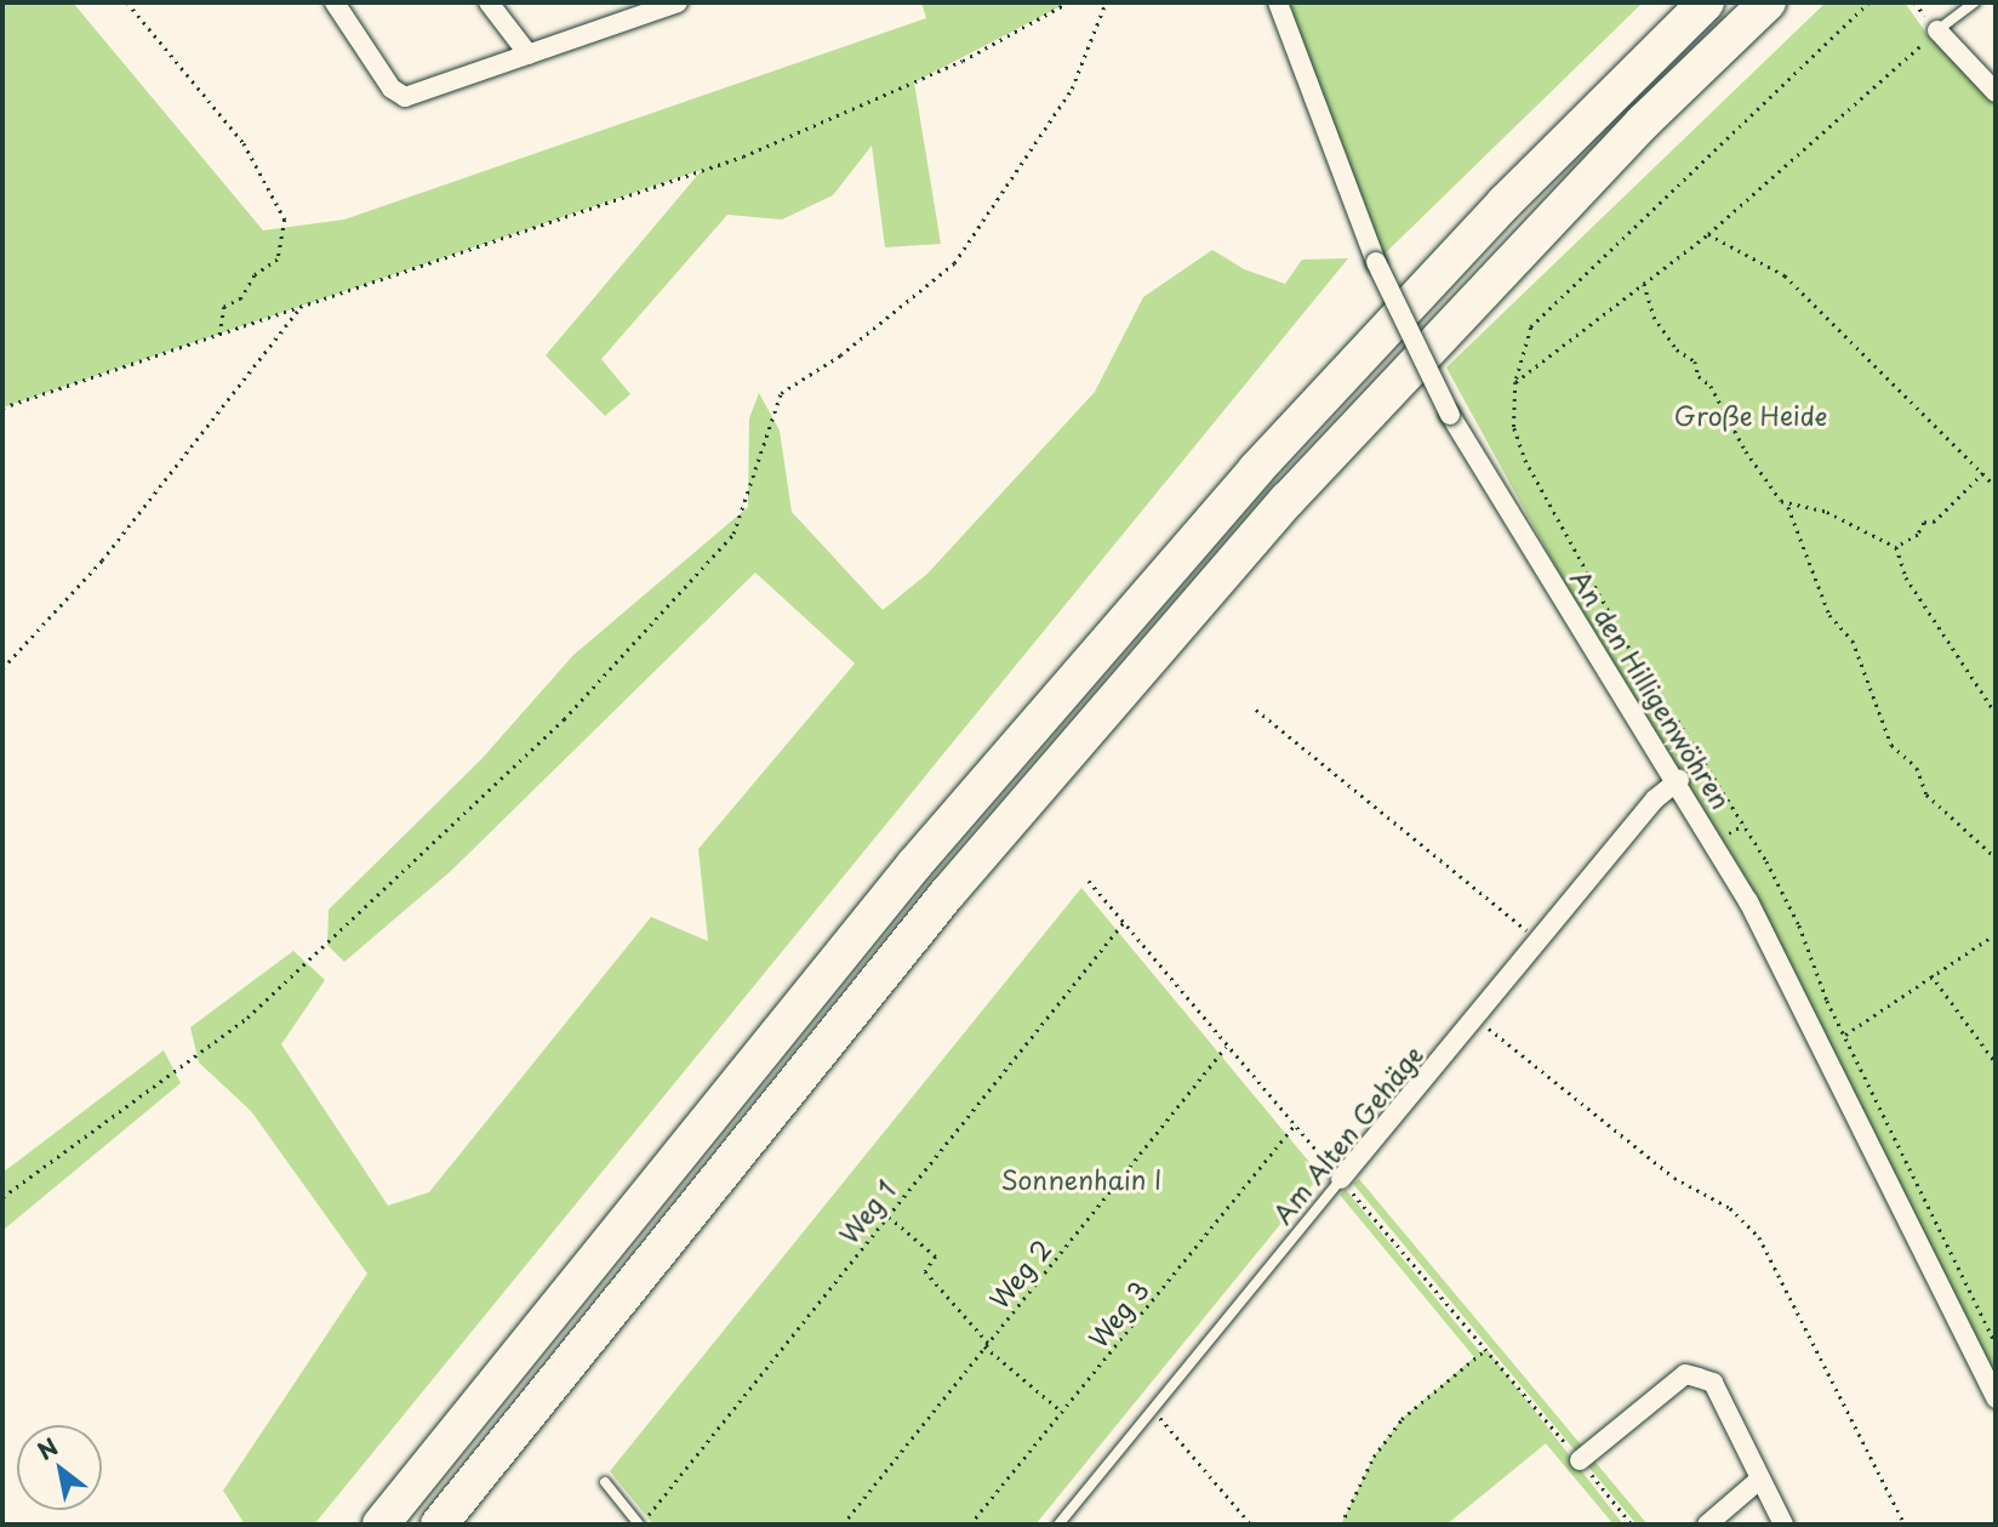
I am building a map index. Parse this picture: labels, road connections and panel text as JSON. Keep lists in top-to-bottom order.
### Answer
{
  "streets": {
    "street": ["An den Hilligenwöhren", "Am Alten Gehäge"],
    "path": ["Weg 1", "Weg 2", "Weg 3"]
  },
  "crossings": [
    ["An den Hilligenwöhren", "Am Alten Gehäge"]
  ],
  "parks": ["Große Heide", "Sonnenhain I"],
  "north": "top left"
}
